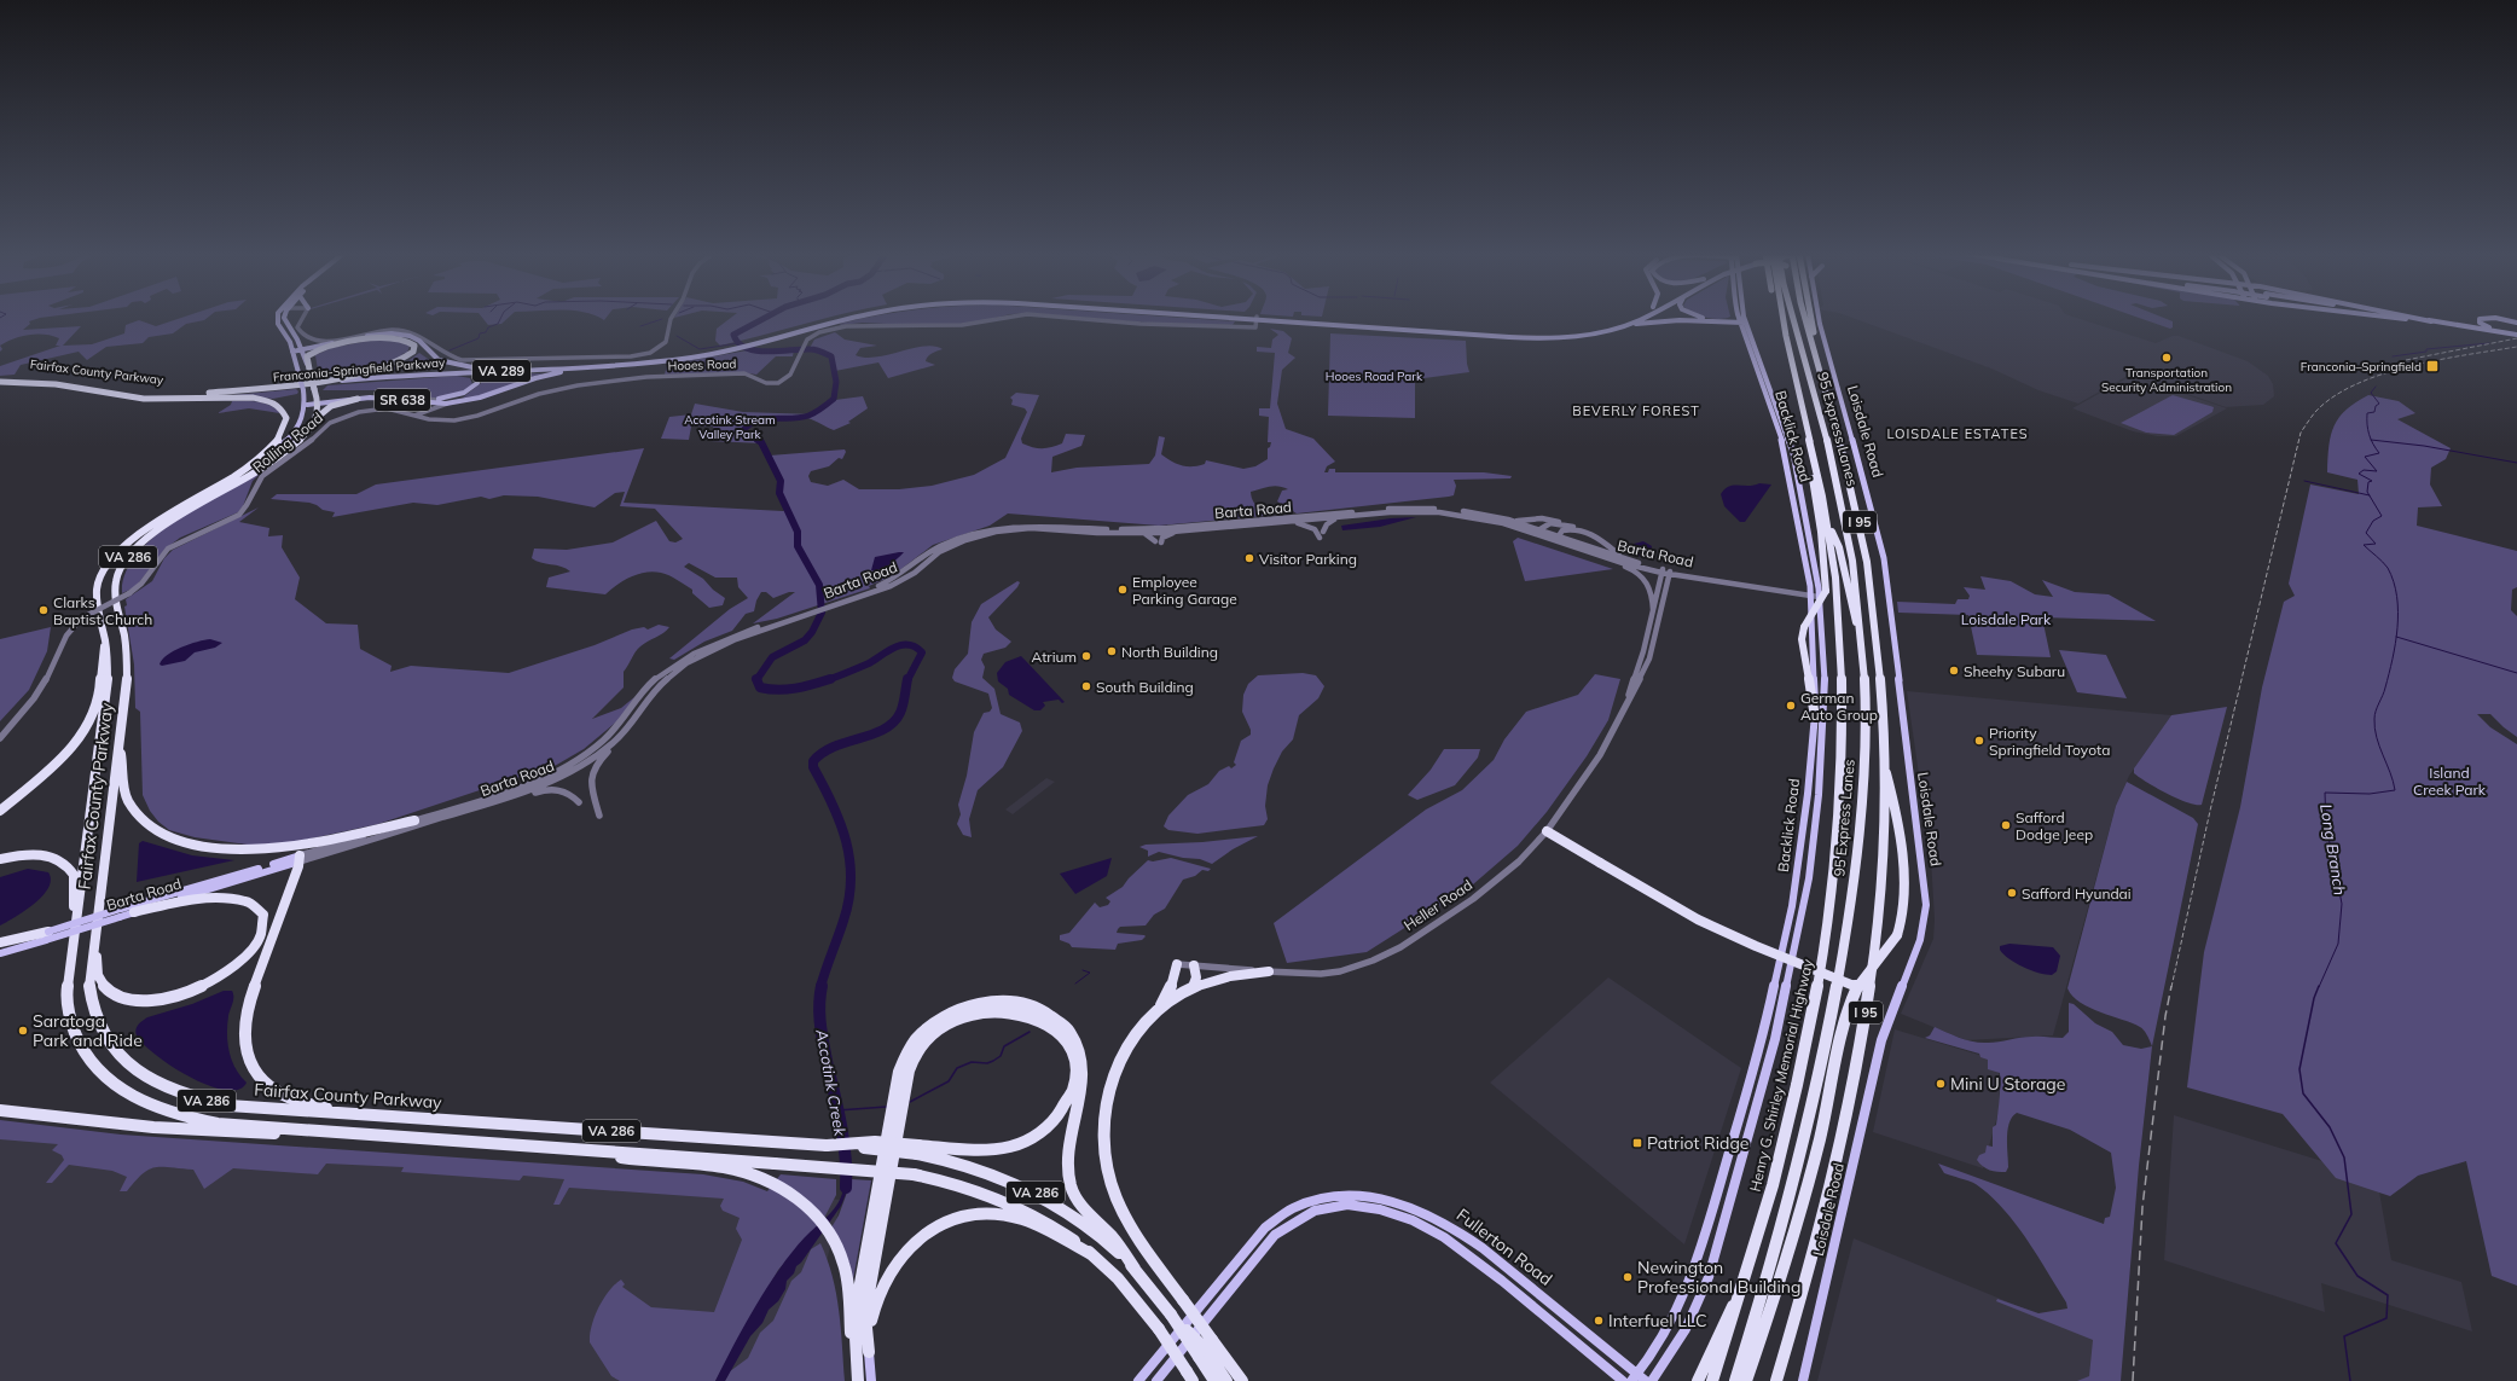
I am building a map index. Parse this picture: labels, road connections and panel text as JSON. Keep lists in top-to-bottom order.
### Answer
{
  "streets": {
    "highway": [
      "Fairfax County Parkway",
      "95 Express Lanes",
      "I 95",
      "VA 286",
      "Henry G. Shirley Memorial Highway"
    ],
    "main road": [
      "Franconia-Springfield Parkway",
      "VA 289",
      "SR 638",
      "Loisdale Road",
      "Backlick Road",
      "Rolling Road",
      "Barta Road",
      "Fullerton Road"
    ],
    "street": ["Hooes Road", "Heller Road"]
  },
  "crossings": [
    ["Hooes Road", "Rolling Road"],
    ["Franconia-Springfield Parkway", "Fairfax County Parkway"],
    ["Franconia-Springfield Parkway", "VA 286"],
    ["Fairfax County Parkway", "Rolling Road"],
    ["Fairfax County Parkway", "VA 286"],
    ["Backlick Road", "Barta Road"],
    ["Backlick Road", "Fullerton Road"],
    ["Rolling Road", "VA 286"],
    ["Barta Road", "Heller Road"]
  ],
  "districts": ["BEVERLY FOREST", "LOISDALE ESTATES"],
  "water": ["Long Branch", "Accotink Creek"],
  "parks": [
    "Hooes Road Park",
    "Accotink Stream Valley Park",
    "Loisdale Park",
    "Island Creek Park"
  ],
  "places": {
    "other": [
      "Transportation Security Administration",
      "Visitor Parking",
      "Employee Parking Garage",
      "Clarks Baptist Church",
      "North Building",
      "Atrium",
      "Sheehy Subaru",
      "South Building",
      "German Auto Group",
      "Priority Springfield Toyota",
      "Safford Dodge Jeep",
      "Safford Hyundai",
      "Saratoga Park and Ride",
      "Mini U Storage",
      "Newington Professional Building",
      "Interfuel LLC"
    ],
    "transit": ["Franconia–Springfield", "Patriot Ridge"]
  }
}
